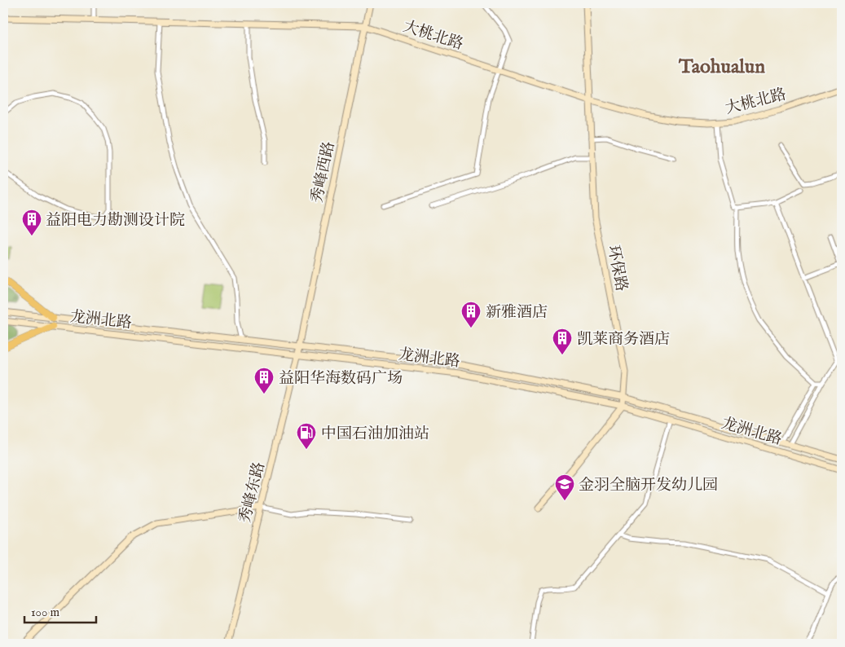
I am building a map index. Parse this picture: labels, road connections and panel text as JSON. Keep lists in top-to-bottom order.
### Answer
{
  "streets": {
    "street": [
      "大桃北路",
      "秀峰西路",
      "环保路",
      "龙洲北路",
      "秀峰东路"
    ]
  },
  "crossings": [
    ["大桃北路", "秀峰西路"],
    ["大桃北路", "环保路"],
    ["秀峰西路", "龙洲北路"],
    ["秀峰西路", "秀峰东路"],
    ["环保路", "龙洲北路"],
    ["龙洲北路", "秀峰东路"]
  ],
  "districts": ["Taohualun"],
  "places": {
    "building": [
      "益阳电力勘测设计院",
      "新雅酒店",
      "凯莱商务酒店",
      "益阳华海数码广场"
    ],
    "fuel station": ["中国石油加油站"],
    "school or university": ["金羽全脑开发幼儿园"]
  },
  "scale_bar": "100 m"
}
